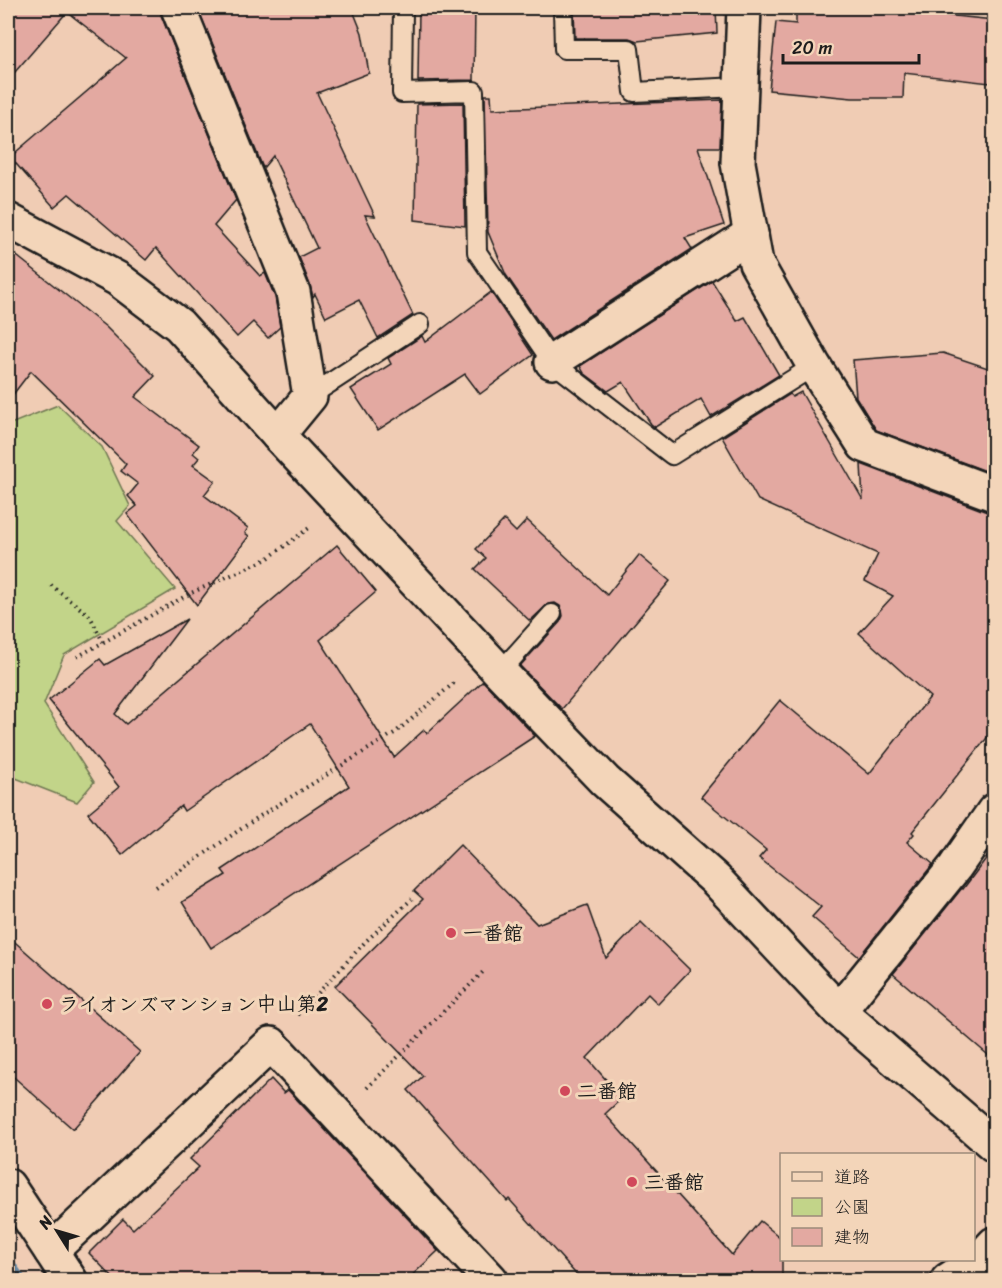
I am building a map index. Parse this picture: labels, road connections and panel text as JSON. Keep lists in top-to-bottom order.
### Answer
{
  "places": [
    "一番館",
    "ライオンズマンション中山第2",
    "二番館",
    "三番館"
  ],
  "legend": ["道路", "公園", "建物"],
  "scale_bar": "20 m",
  "north": "top left"
}
